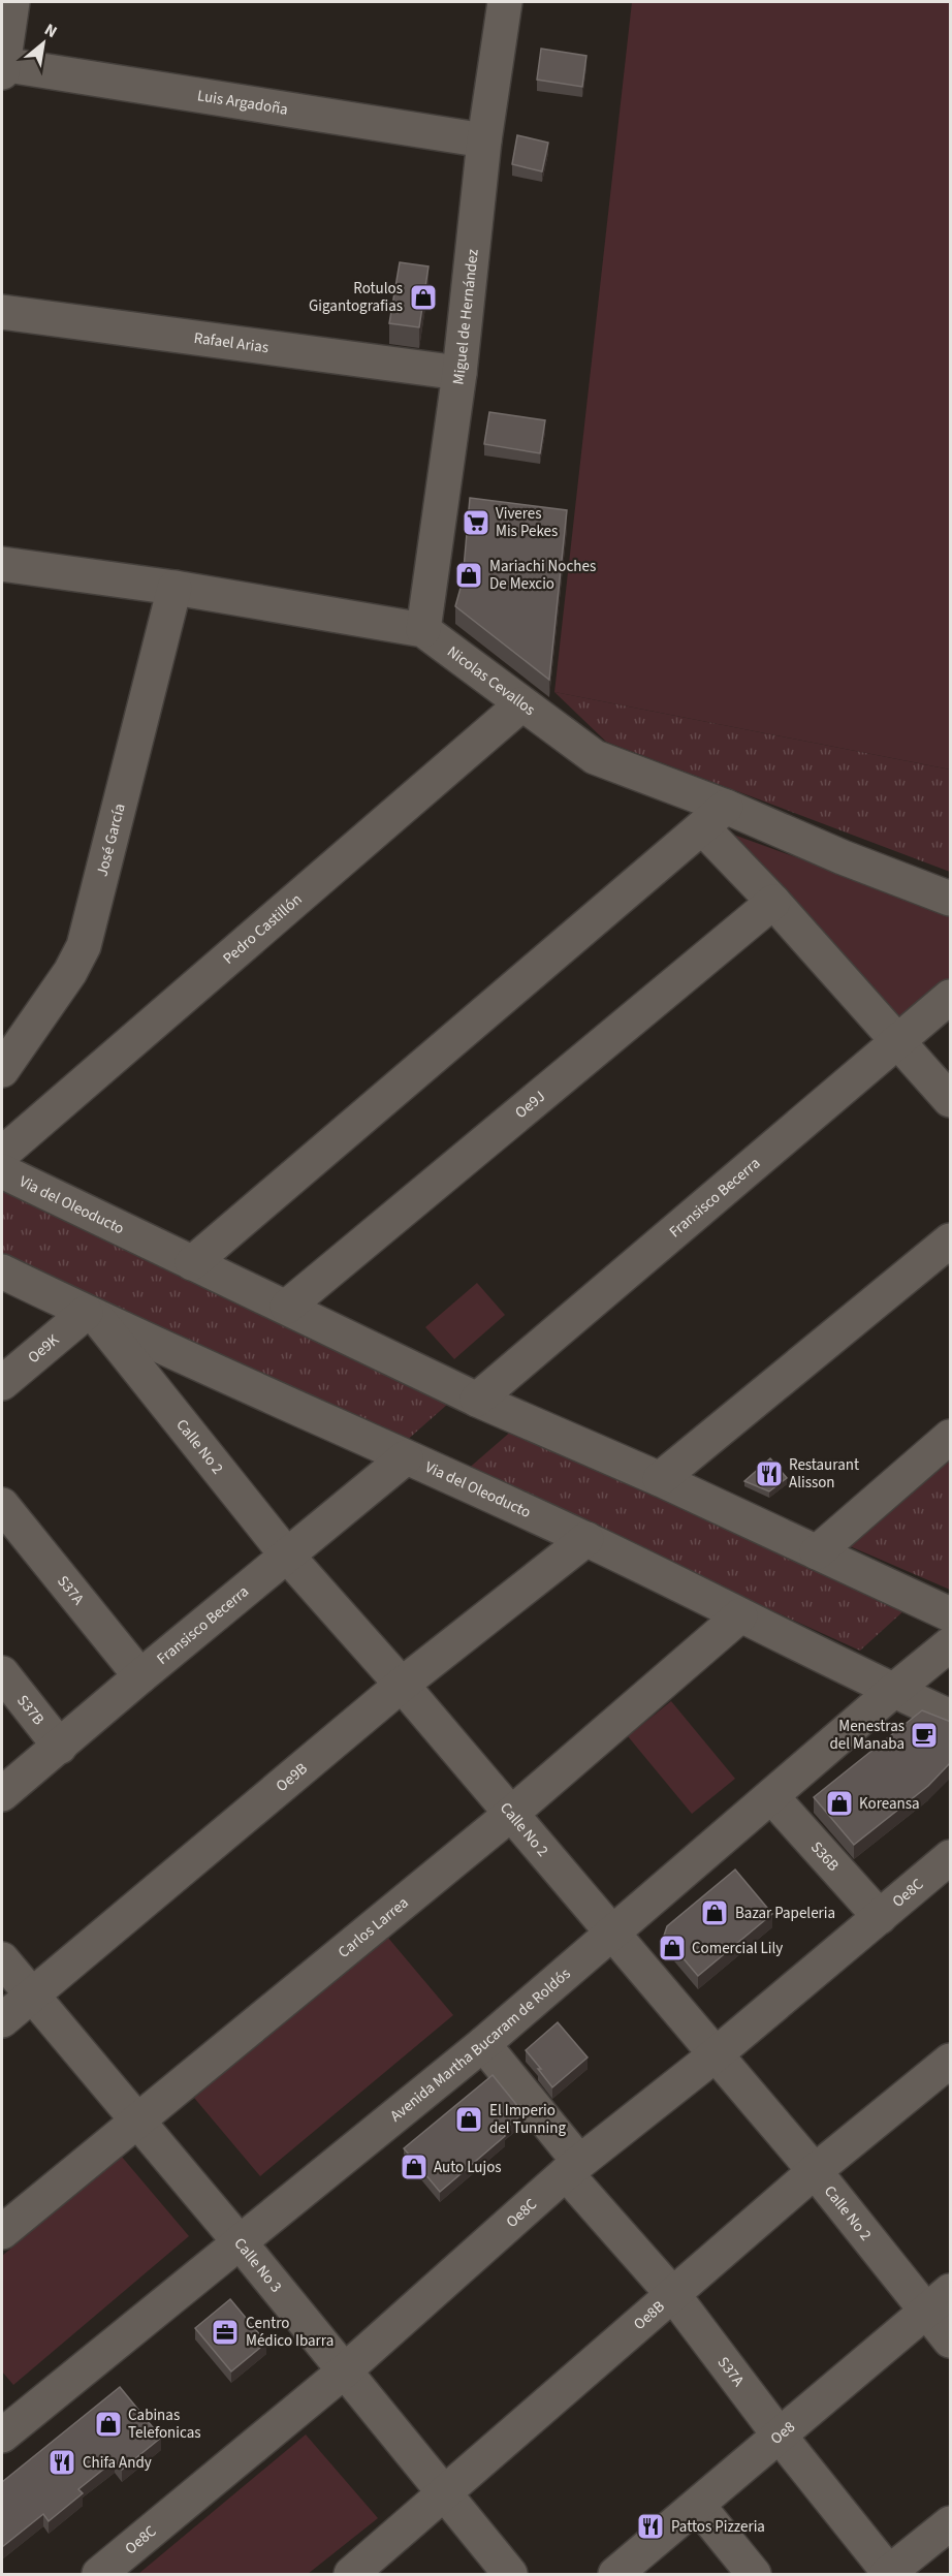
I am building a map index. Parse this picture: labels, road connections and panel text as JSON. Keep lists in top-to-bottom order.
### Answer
{
  "streets": {
    "street": [
      "Luis Argadoña",
      "Miguel de Hernández",
      "Rafael Arias",
      "Nicolas Cevallos",
      "José García",
      "Pedro Castillón",
      "Oe9J",
      "Fransisco Becerra",
      "Via del Oleoducto",
      "Oe9K",
      "Calle No 2",
      "S37A",
      "S37B",
      "Oe9B",
      "S36B",
      "Oe8C",
      "Carlos Larrea",
      "Avenida Martha Bucaram de Roldós",
      "Calle No 3",
      "Oe8B",
      "Oe8"
    ]
  },
  "crossings": [
    ["Luis Argadoña", "Miguel de Hernández"],
    ["Miguel de Hernández", "Rafael Arias"],
    ["Miguel de Hernández", "Nicolas Cevallos"],
    ["Nicolas Cevallos", "José García"],
    ["Nicolas Cevallos", "Pedro Castillón"],
    ["Oe9J", "Via del Oleoducto"],
    ["Fransisco Becerra", "Via del Oleoducto"],
    ["Fransisco Becerra", "Calle No 2"],
    ["Fransisco Becerra", "S37A"],
    ["Fransisco Becerra", "S37B"],
    ["Via del Oleoducto", "Oe9K"],
    ["Via del Oleoducto", "Calle No 2"],
    ["Via del Oleoducto", "Oe9B"],
    ["Via del Oleoducto", "Carlos Larrea"],
    ["Via del Oleoducto", "Avenida Martha Bucaram de Roldós"],
    ["Oe9K", "Calle No 2"],
    ["Calle No 2", "Oe9B"],
    ["Calle No 2", "Oe8C"],
    ["Calle No 2", "Carlos Larrea"],
    ["Calle No 2", "Avenida Martha Bucaram de Roldós"],
    ["Calle No 2", "Oe8B"],
    ["Calle No 2", "Oe8"],
    ["S37A", "Oe8C"],
    ["S37A", "Avenida Martha Bucaram de Roldós"],
    ["S37A", "Oe8B"],
    ["S37A", "Oe8"],
    ["Oe9B", "Calle No 3"],
    ["S36B", "Oe8C"],
    ["S36B", "Avenida Martha Bucaram de Roldós"],
    ["Oe8C", "Calle No 3"],
    ["Carlos Larrea", "Calle No 3"],
    ["Avenida Martha Bucaram de Roldós", "Calle No 3"],
    ["Calle No 3", "Oe8B"]
  ],
  "places": {
    "shop": [
      "Rotulos Gigantografias",
      "Mariachi Noches De Mexcio",
      "Koreansa",
      "Bazar Papeleria",
      "Comercial Lily",
      "El Imperio del Tunning",
      "Auto Lujos",
      "Cabinas Telefonicas"
    ],
    "supermarket": ["Viveres Mis Pekes"],
    "restaurant": ["Restaurant Alisson", "Chifa Andy", "Pattos Pizzeria"],
    "cafe": ["Menestras del Manaba"],
    "office": ["Centro Médico Ibarra"]
  },
  "north": "top right"
}
